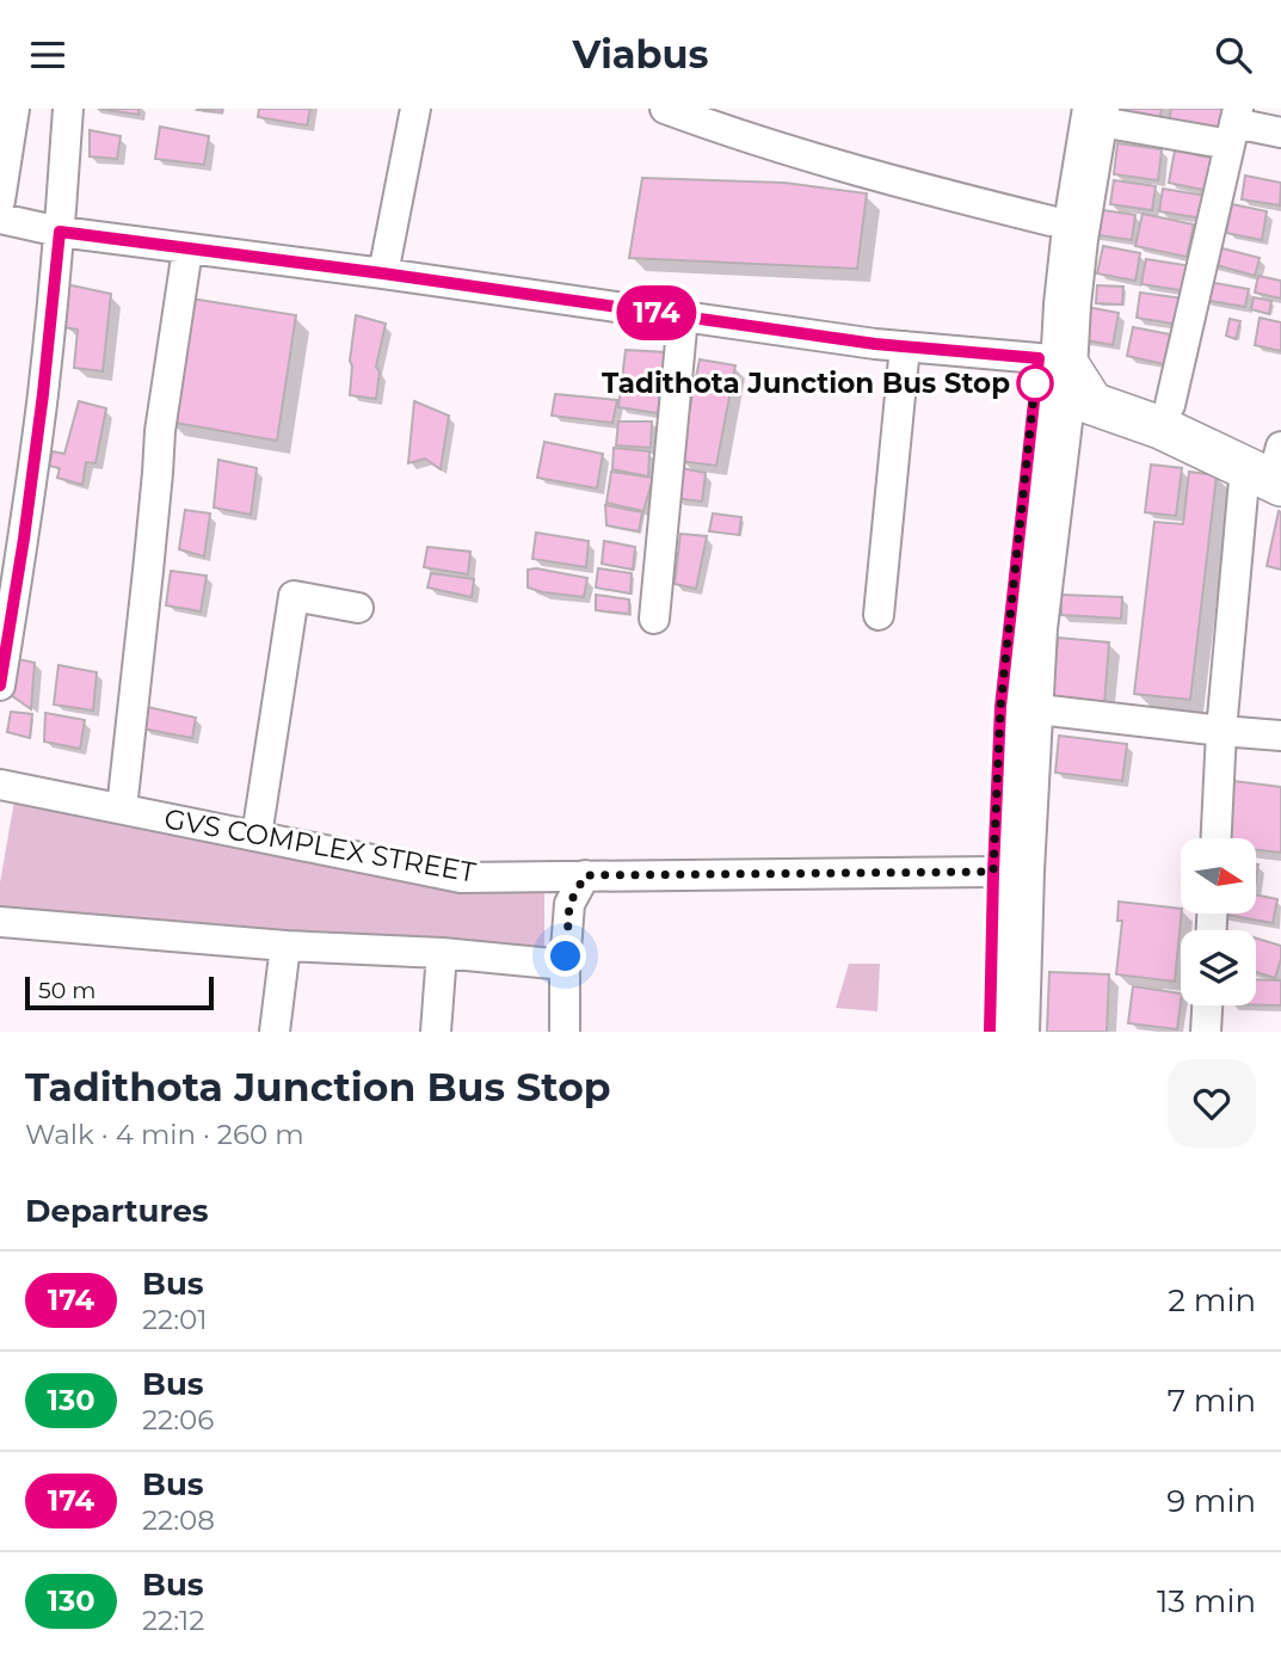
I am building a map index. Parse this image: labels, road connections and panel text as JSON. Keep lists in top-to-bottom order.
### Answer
{
  "streets": {
    "street": ["GVS COMPLEX STREET"]
  },
  "places": ["Tadithota Junction Bus Stop"],
  "lines": ["bus line 174"],
  "scale_bar": "50 m",
  "north": "right",
  "page": {
    "header": "Viabus",
    "on_map": "174",
    "scale": "50 m",
    "heading": [
      ["Tadithota Junction Bus Stop", "Walk · 4 min · 260 m"],
      "Departures"
    ],
    "list": [
      {
        "mark": "174",
        "name": "Bus",
        "note": "22:01",
        "value": "2 min"
      },
      {
        "mark": "130",
        "name": "Bus",
        "note": "22:06",
        "value": "7 min"
      },
      {
        "mark": "174",
        "name": "Bus",
        "note": "22:08",
        "value": "9 min"
      },
      {
        "mark": "130",
        "name": "Bus",
        "note": "22:12",
        "value": "13 min"
      }
    ]
  }
}
